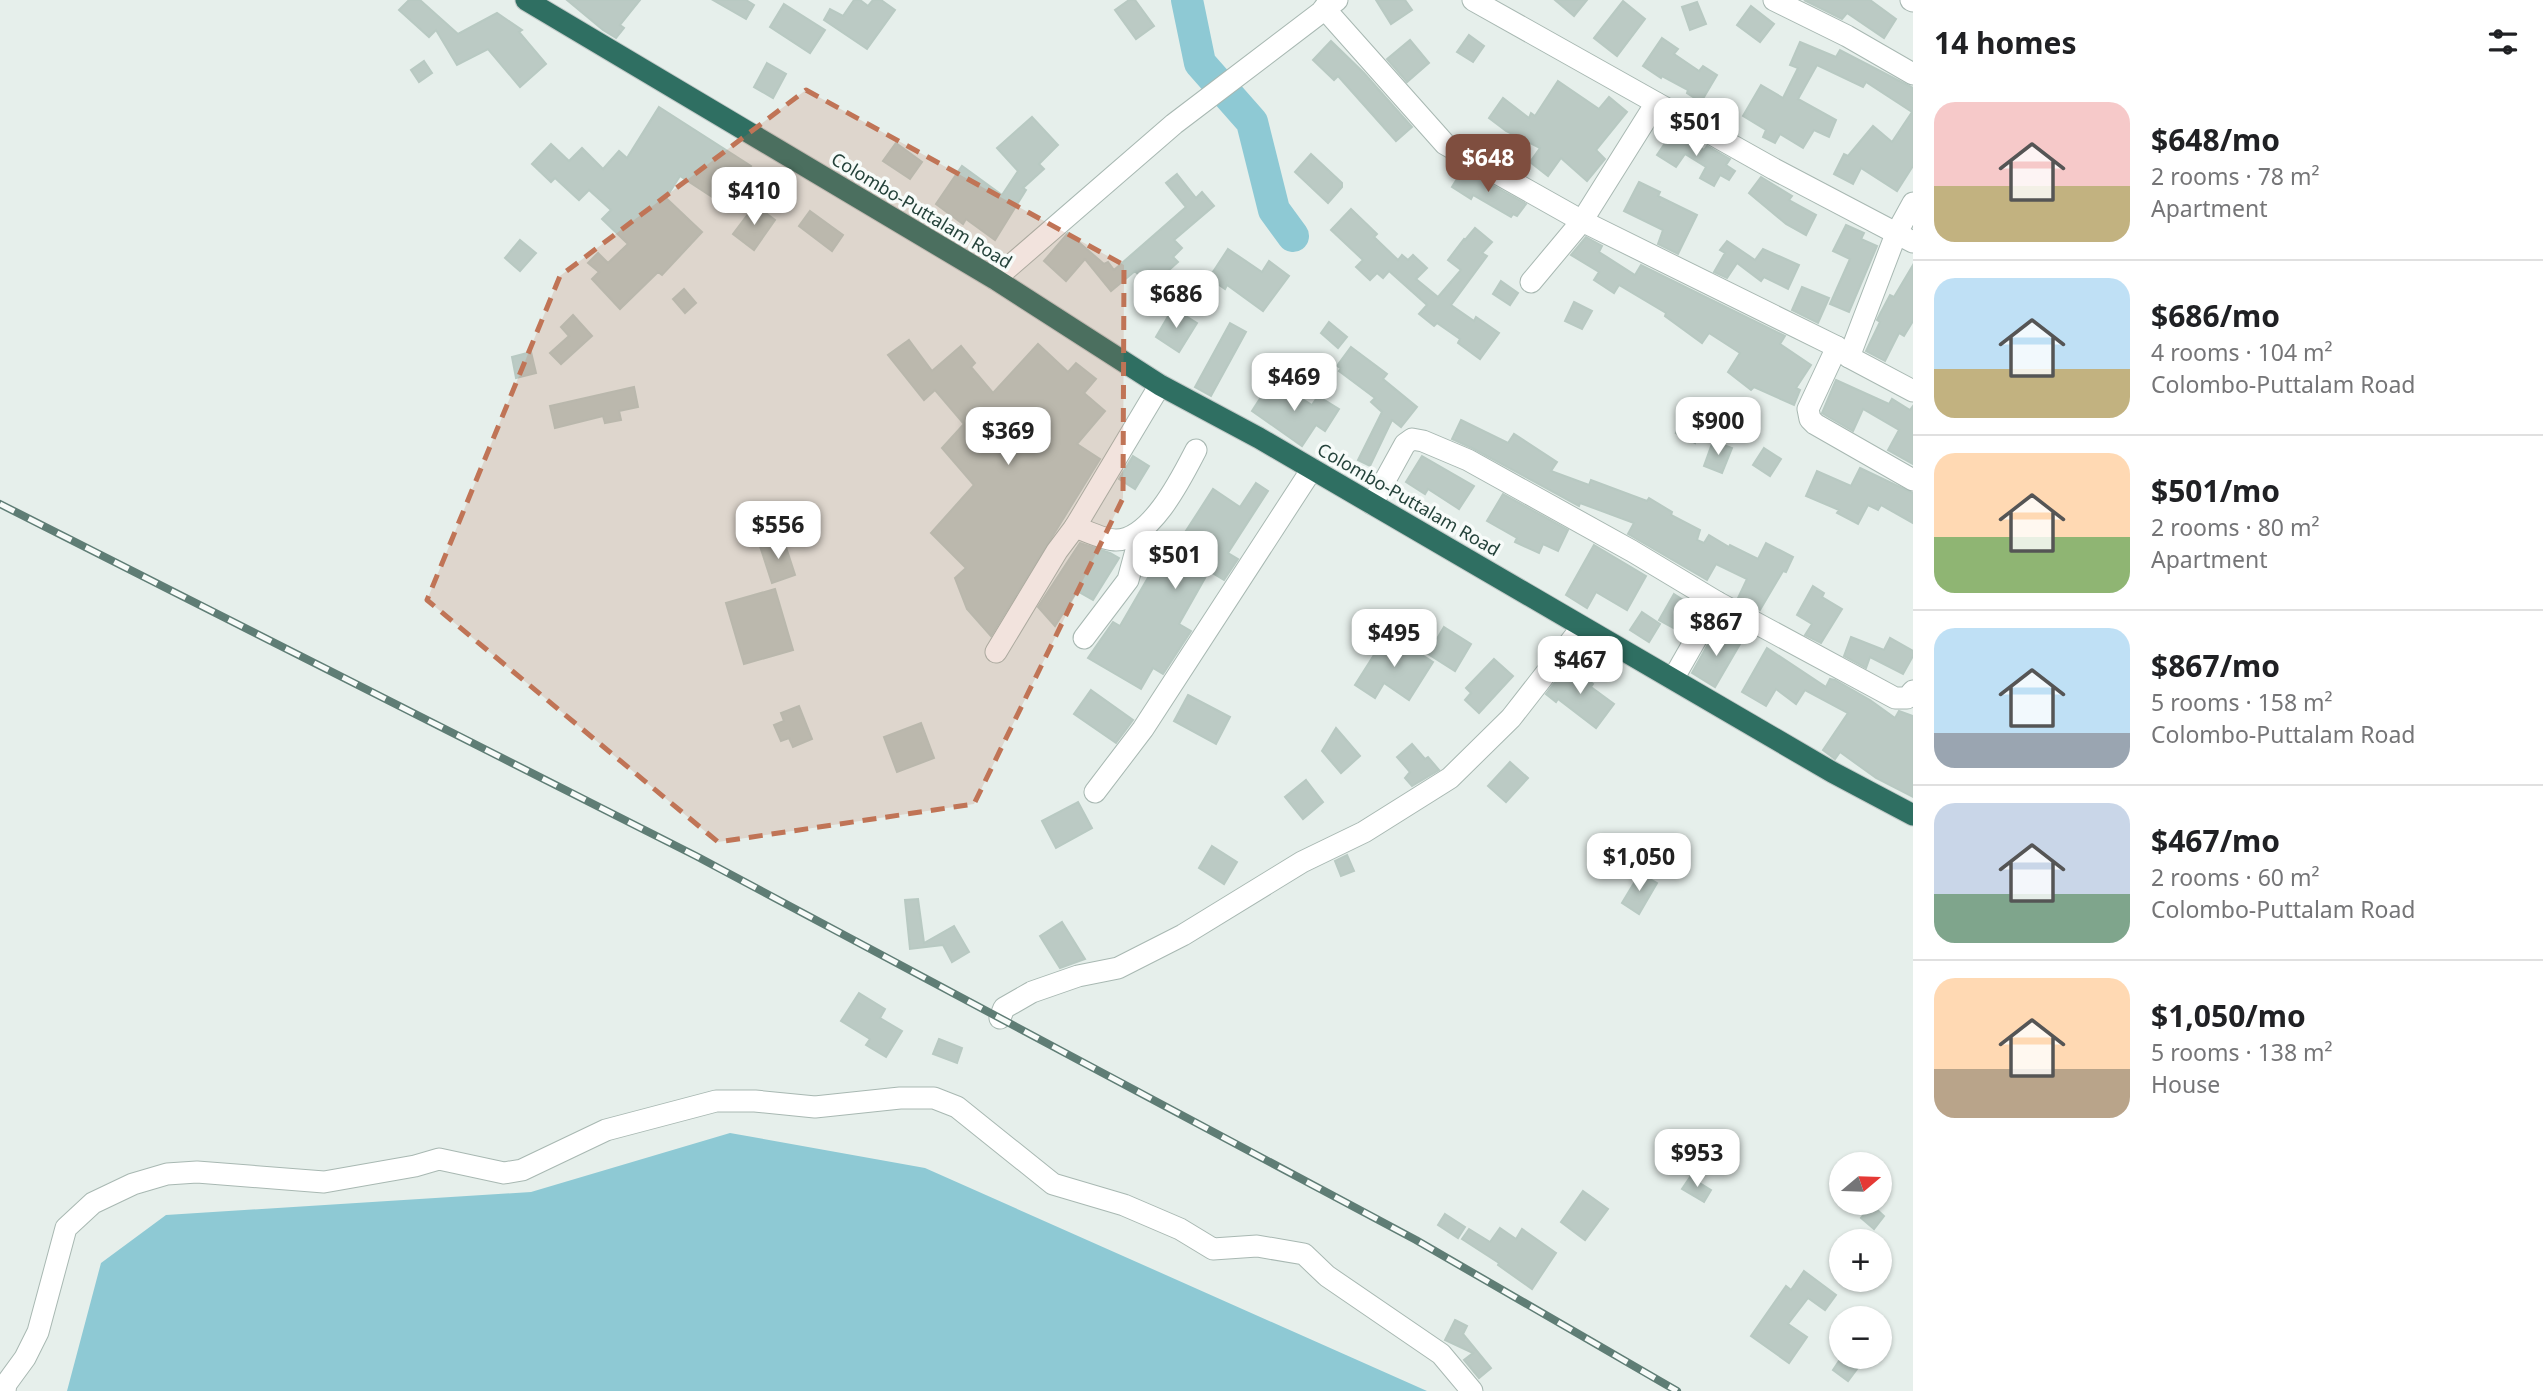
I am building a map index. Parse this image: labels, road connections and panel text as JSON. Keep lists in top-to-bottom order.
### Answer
{
  "streets": {
    "highway": ["Colombo-Puttalam Road"]
  },
  "north": "right",
  "page": {
    "heading": "14 homes",
    "list": [
      {
        "name": "$648/mo",
        "note": "2 rooms · 78 m² · Apartment"
      },
      {
        "name": "$686/mo",
        "note": "4 rooms · 104 m² · Colombo-Puttalam Road"
      },
      {
        "name": "$501/mo",
        "note": "2 rooms · 80 m² · Apartment"
      },
      {
        "name": "$867/mo",
        "note": "5 rooms · 158 m² · Colombo-Puttalam Road"
      },
      {
        "name": "$467/mo",
        "note": "2 rooms · 60 m² · Colombo-Puttalam Road"
      },
      {
        "name": "$1,050/mo",
        "note": "5 rooms · 138 m² · House"
      }
    ],
    "price": [
      "$501",
      "$648",
      "$410",
      "$686",
      "$469",
      "$900",
      "$369",
      "$556",
      "$501",
      "$867",
      "$495",
      "$467",
      "$1,050",
      "$953"
    ],
    "map_buttons": ["+", "−"]
  }
}
